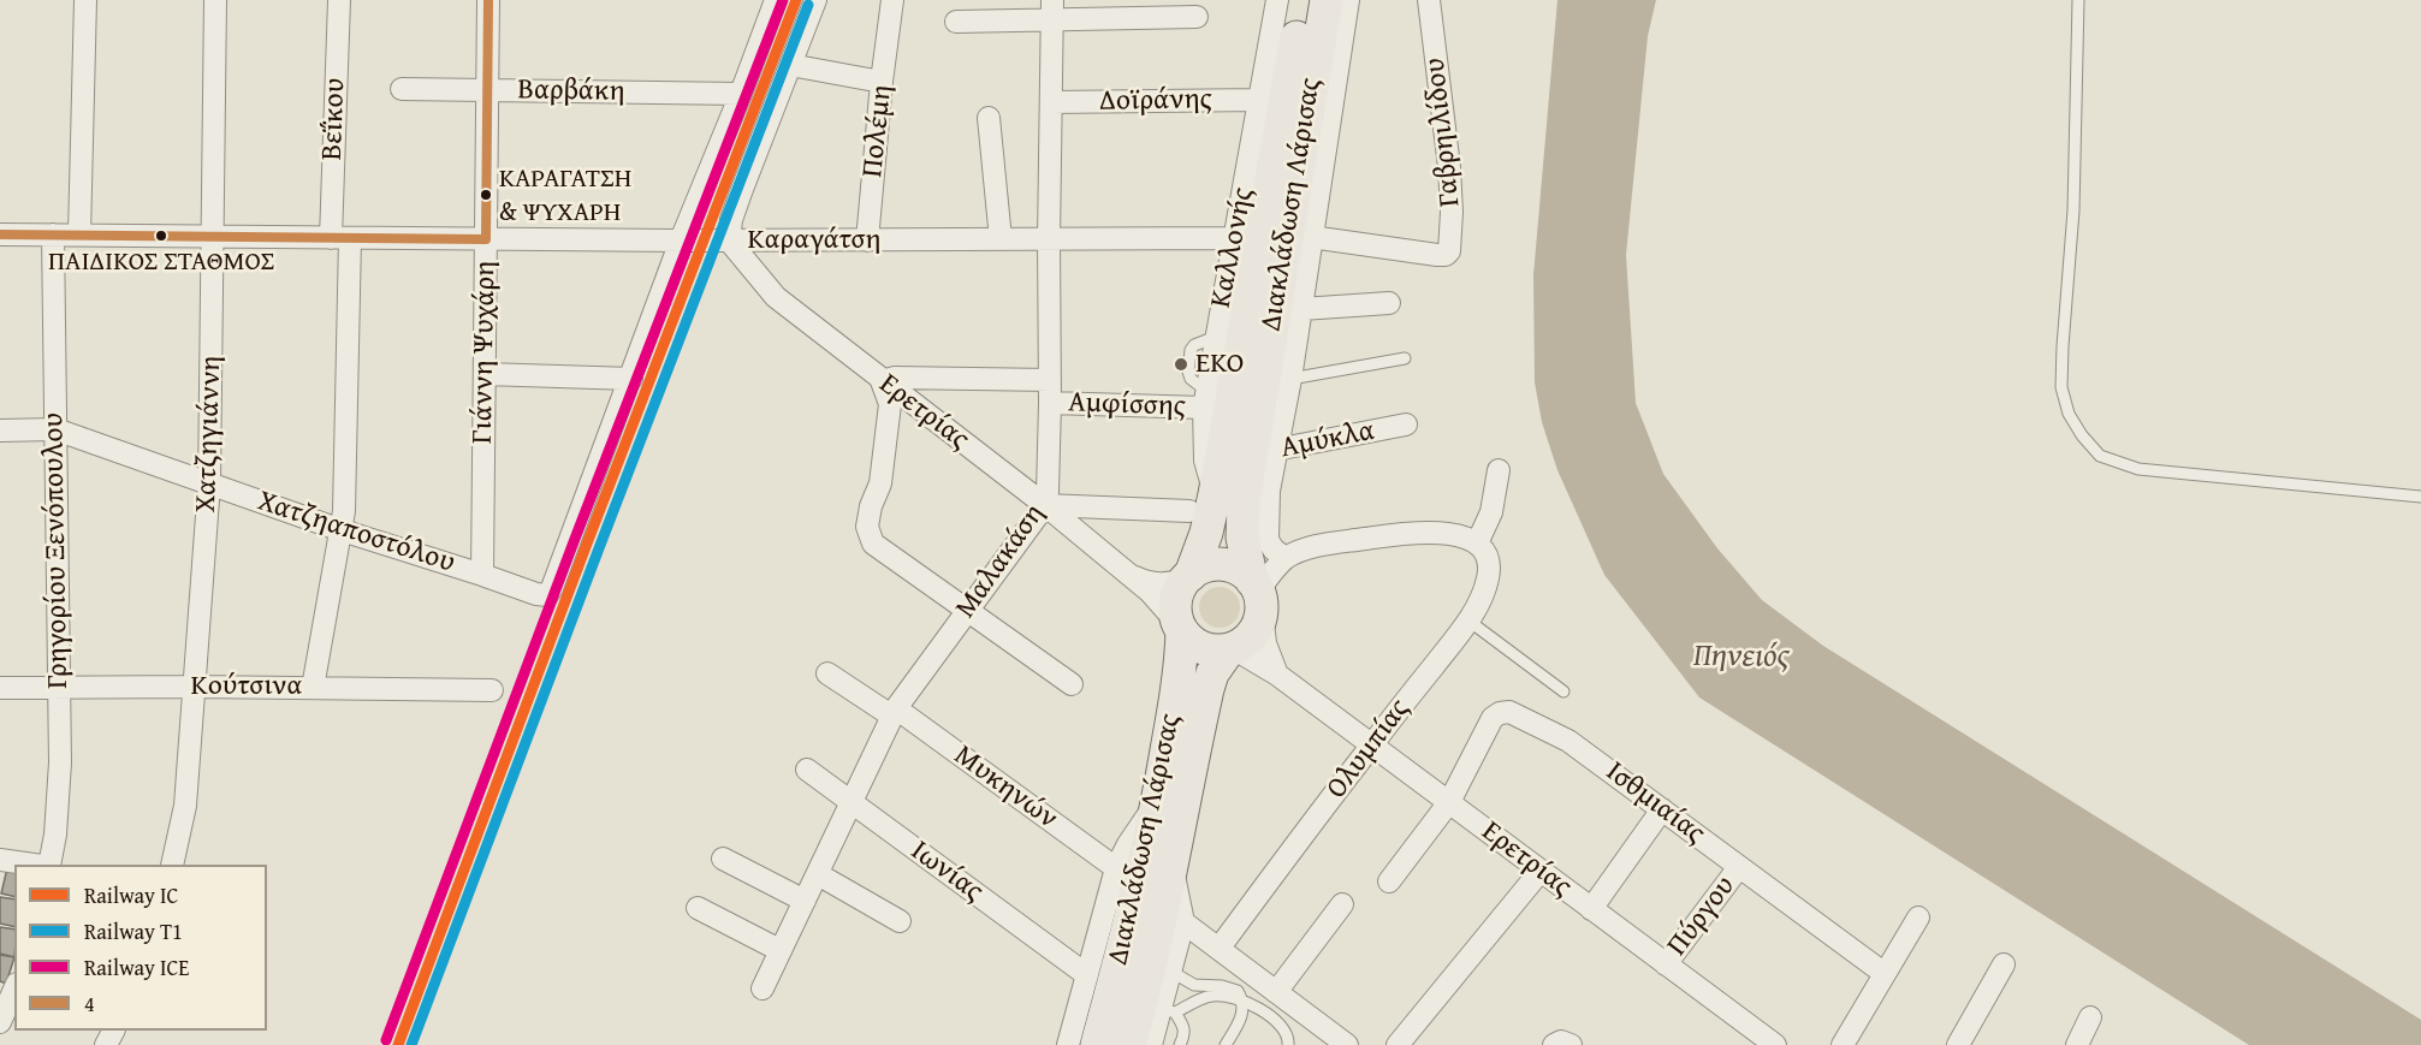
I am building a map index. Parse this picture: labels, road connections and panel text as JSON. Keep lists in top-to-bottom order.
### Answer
{
  "streets": {
    "main road": ["Διακλάδωση Λάρισας"],
    "street": [
      "Βαρβάκη",
      "Δοϊράνης",
      "Βεΐκου",
      "Πολέμη",
      "Γαβρηιλίδου",
      "Καραγάτση",
      "Καλλoνής",
      "Γιάννη Ψυχάρη",
      "Αμφίσσης",
      "Ερετρίας",
      "Χατζηγιάννη",
      "Αμύκλα",
      "Χατζηαποστόλου",
      "Γρηγορίου Ξενόπουλου",
      "Μαλακάση",
      "Κούτσινα",
      "Ολυμπίας",
      "Μυκηνών",
      "Ισθμιαίας",
      "Ιωνίας",
      "Πύργου"
    ]
  },
  "crossings": [
    ["Βαρβάκη", "Γιάννη Ψυχάρη"],
    ["Δοϊράνης", "Καλλoνής"],
    ["Δοϊράνης", "Μαλακάση"],
    ["Βεΐκου", "Καραγάτση"],
    ["Βεΐκου", "Χατζηαποστόλου"],
    ["Βεΐκου", "Κούτσινα"],
    ["Πολέμη", "Καραγάτση"],
    ["Διακλάδωση Λάρισας", "Καλλoνής"],
    ["Διακλάδωση Λάρισας", "Ερετρίας"],
    ["Διακλάδωση Λάρισας", "Αμύκλα"],
    ["Καραγάτση", "Καλλoνής"],
    ["Καραγάτση", "Γιάννη Ψυχάρη"],
    ["Καραγάτση", "Ερετρίας"],
    ["Καραγάτση", "Χατζηγιάννη"],
    ["Καραγάτση", "Γρηγορίου Ξενόπουλου"],
    ["Καραγάτση", "Μαλακάση"],
    ["Καλλoνής", "Αμφίσσης"],
    ["Γιάννη Ψυχάρη", "Χατζηαποστόλου"],
    ["Αμφίσσης", "Ερετρίας"],
    ["Αμφίσσης", "Μαλακάση"],
    ["Ερετρίας", "Μαλακάση"],
    ["Ερετρίας", "Ολυμπίας"],
    ["Ερετρίας", "Ισθμιαίας"],
    ["Ερετρίας", "Πύργου"],
    ["Χατζηγιάννη", "Χατζηαποστόλου"],
    ["Χατζηγιάννη", "Κούτσινα"],
    ["Χατζηαποστόλου", "Γρηγορίου Ξενόπουλου"],
    ["Γρηγορίου Ξενόπουλου", "Κούτσινα"],
    ["Μαλακάση", "Μυκηνών"],
    ["Μαλακάση", "Ιωνίας"],
    ["Ισθμιαίας", "Πύργου"]
  ],
  "water": ["Πηνειός"],
  "places": ["ΚΑΡΑΓΑΤΣΗ & ΨΥΧΑΡΗ", "ΠΑΙΔΙΚΟΣ ΣΤΑΘΜΟΣ", "EKO"],
  "lines": [
    "rail line IC",
    "rail line ICE",
    "transit line 4",
    "rail line T1"
  ],
  "legend": [
    "Railway IC",
    "Railway T1",
    "Railway ICE",
    "4"
  ]
}
